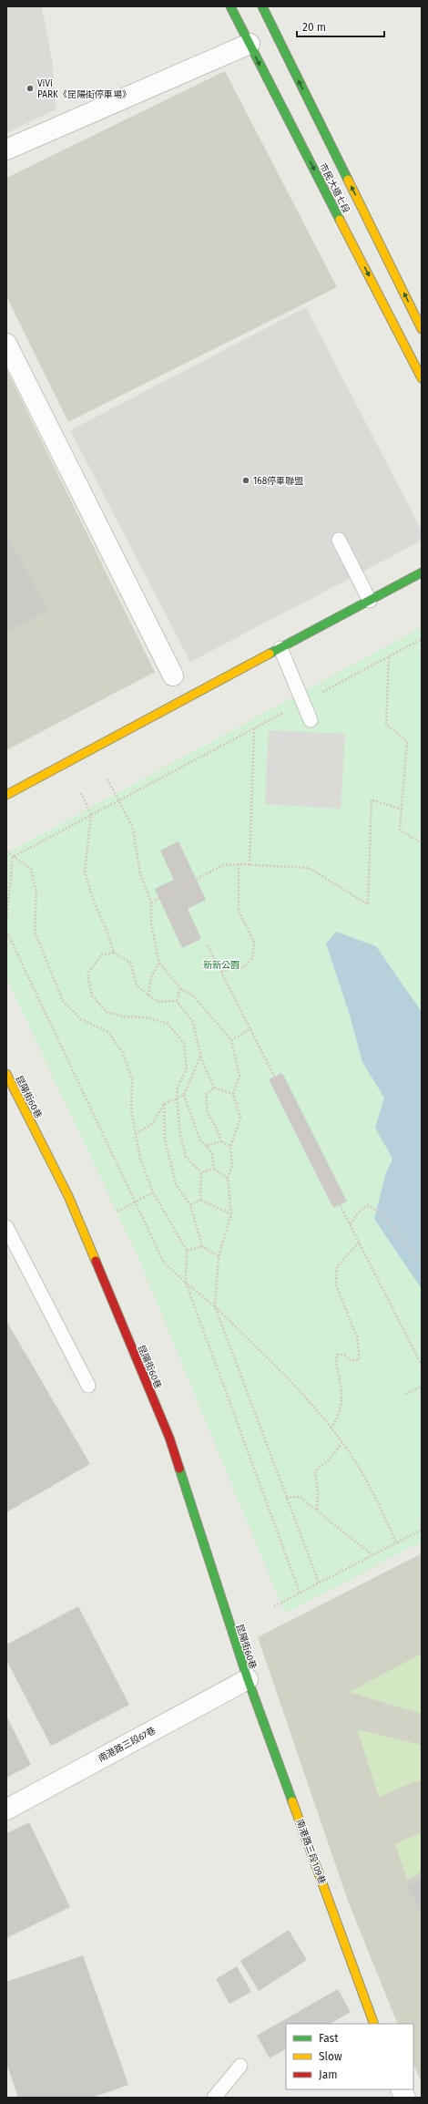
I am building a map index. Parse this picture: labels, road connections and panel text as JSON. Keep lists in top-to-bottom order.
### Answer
{
  "streets": {
    "street": [
      "市民大道七段",
      "昆陽街60巷",
      "南港路三段67巷",
      "南港路三段109巷"
    ]
  },
  "crossings": [
    ["昆陽街60巷", "南港路三段67巷"],
    ["昆陽街60巷", "南港路三段109巷"],
    ["南港路三段67巷", "南港路三段109巷"]
  ],
  "parks": ["新新公園"],
  "places": ["ViVi PARK《昆陽街停車場》", "168停車聯盟"],
  "legend": ["Fast", "Slow", "Jam"],
  "scale_bar": "20 m"
}
